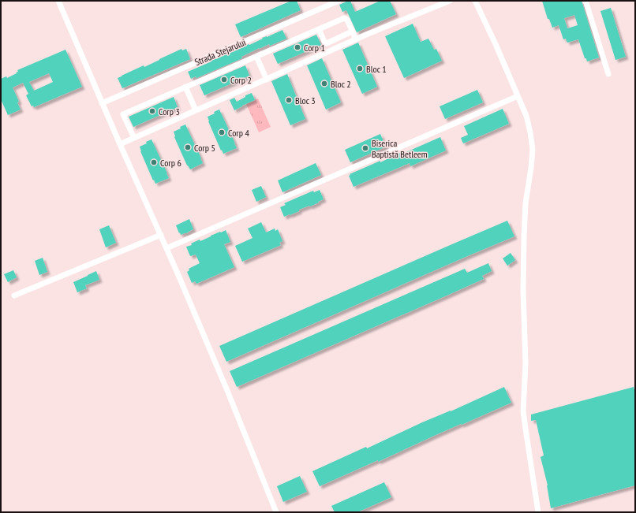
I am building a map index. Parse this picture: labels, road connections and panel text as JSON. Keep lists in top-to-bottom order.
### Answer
{
  "streets": {
    "street": ["Strada Stejarului"]
  },
  "places": [
    "Corp 1",
    "Bloc 1",
    "Corp 2",
    "Bloc 2",
    "Bloc 3",
    "Corp 3",
    "Corp 4",
    "Corp 5",
    "Biserica Baptistă Betleem",
    "Corp 6"
  ]
}
